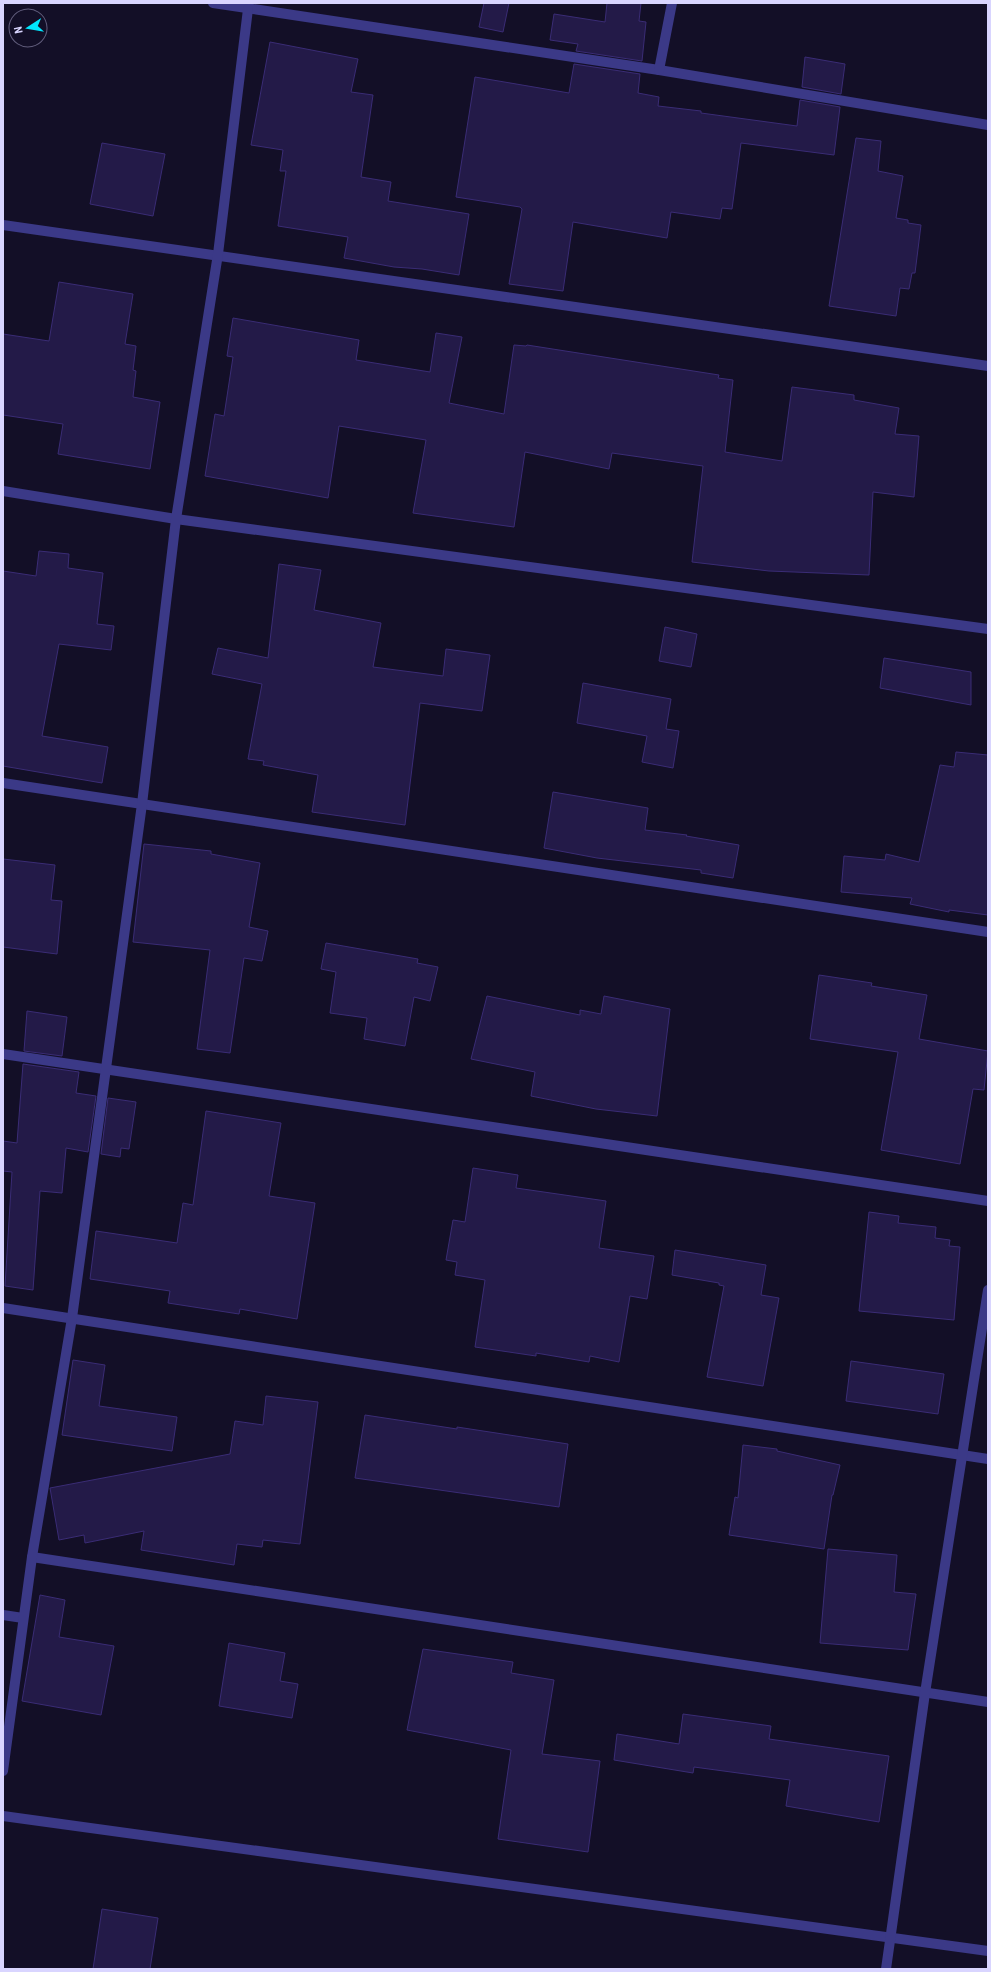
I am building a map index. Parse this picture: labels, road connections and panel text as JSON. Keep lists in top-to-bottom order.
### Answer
{
  "north": "left"
}
